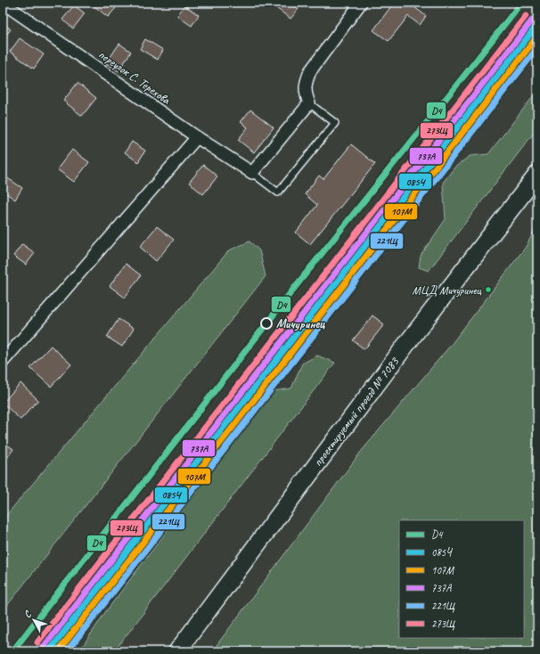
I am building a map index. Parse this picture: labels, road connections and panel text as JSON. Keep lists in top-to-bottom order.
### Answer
{
  "streets": {
    "main road": ["проектируемый проезд № 7083"],
    "street": ["переулок С. Терехова"]
  },
  "places": ["МЦД Мичуринец", "Мичуринец"],
  "lines": [
    "transit line D4",
    "transit line 273Щ",
    "transit line 737А",
    "transit line 085Ч",
    "transit line 107М",
    "transit line 221Щ"
  ],
  "legend": [
    "D4",
    "085Ч",
    "107М",
    "737А",
    "221Щ",
    "273Щ"
  ],
  "north": "top left"
}
